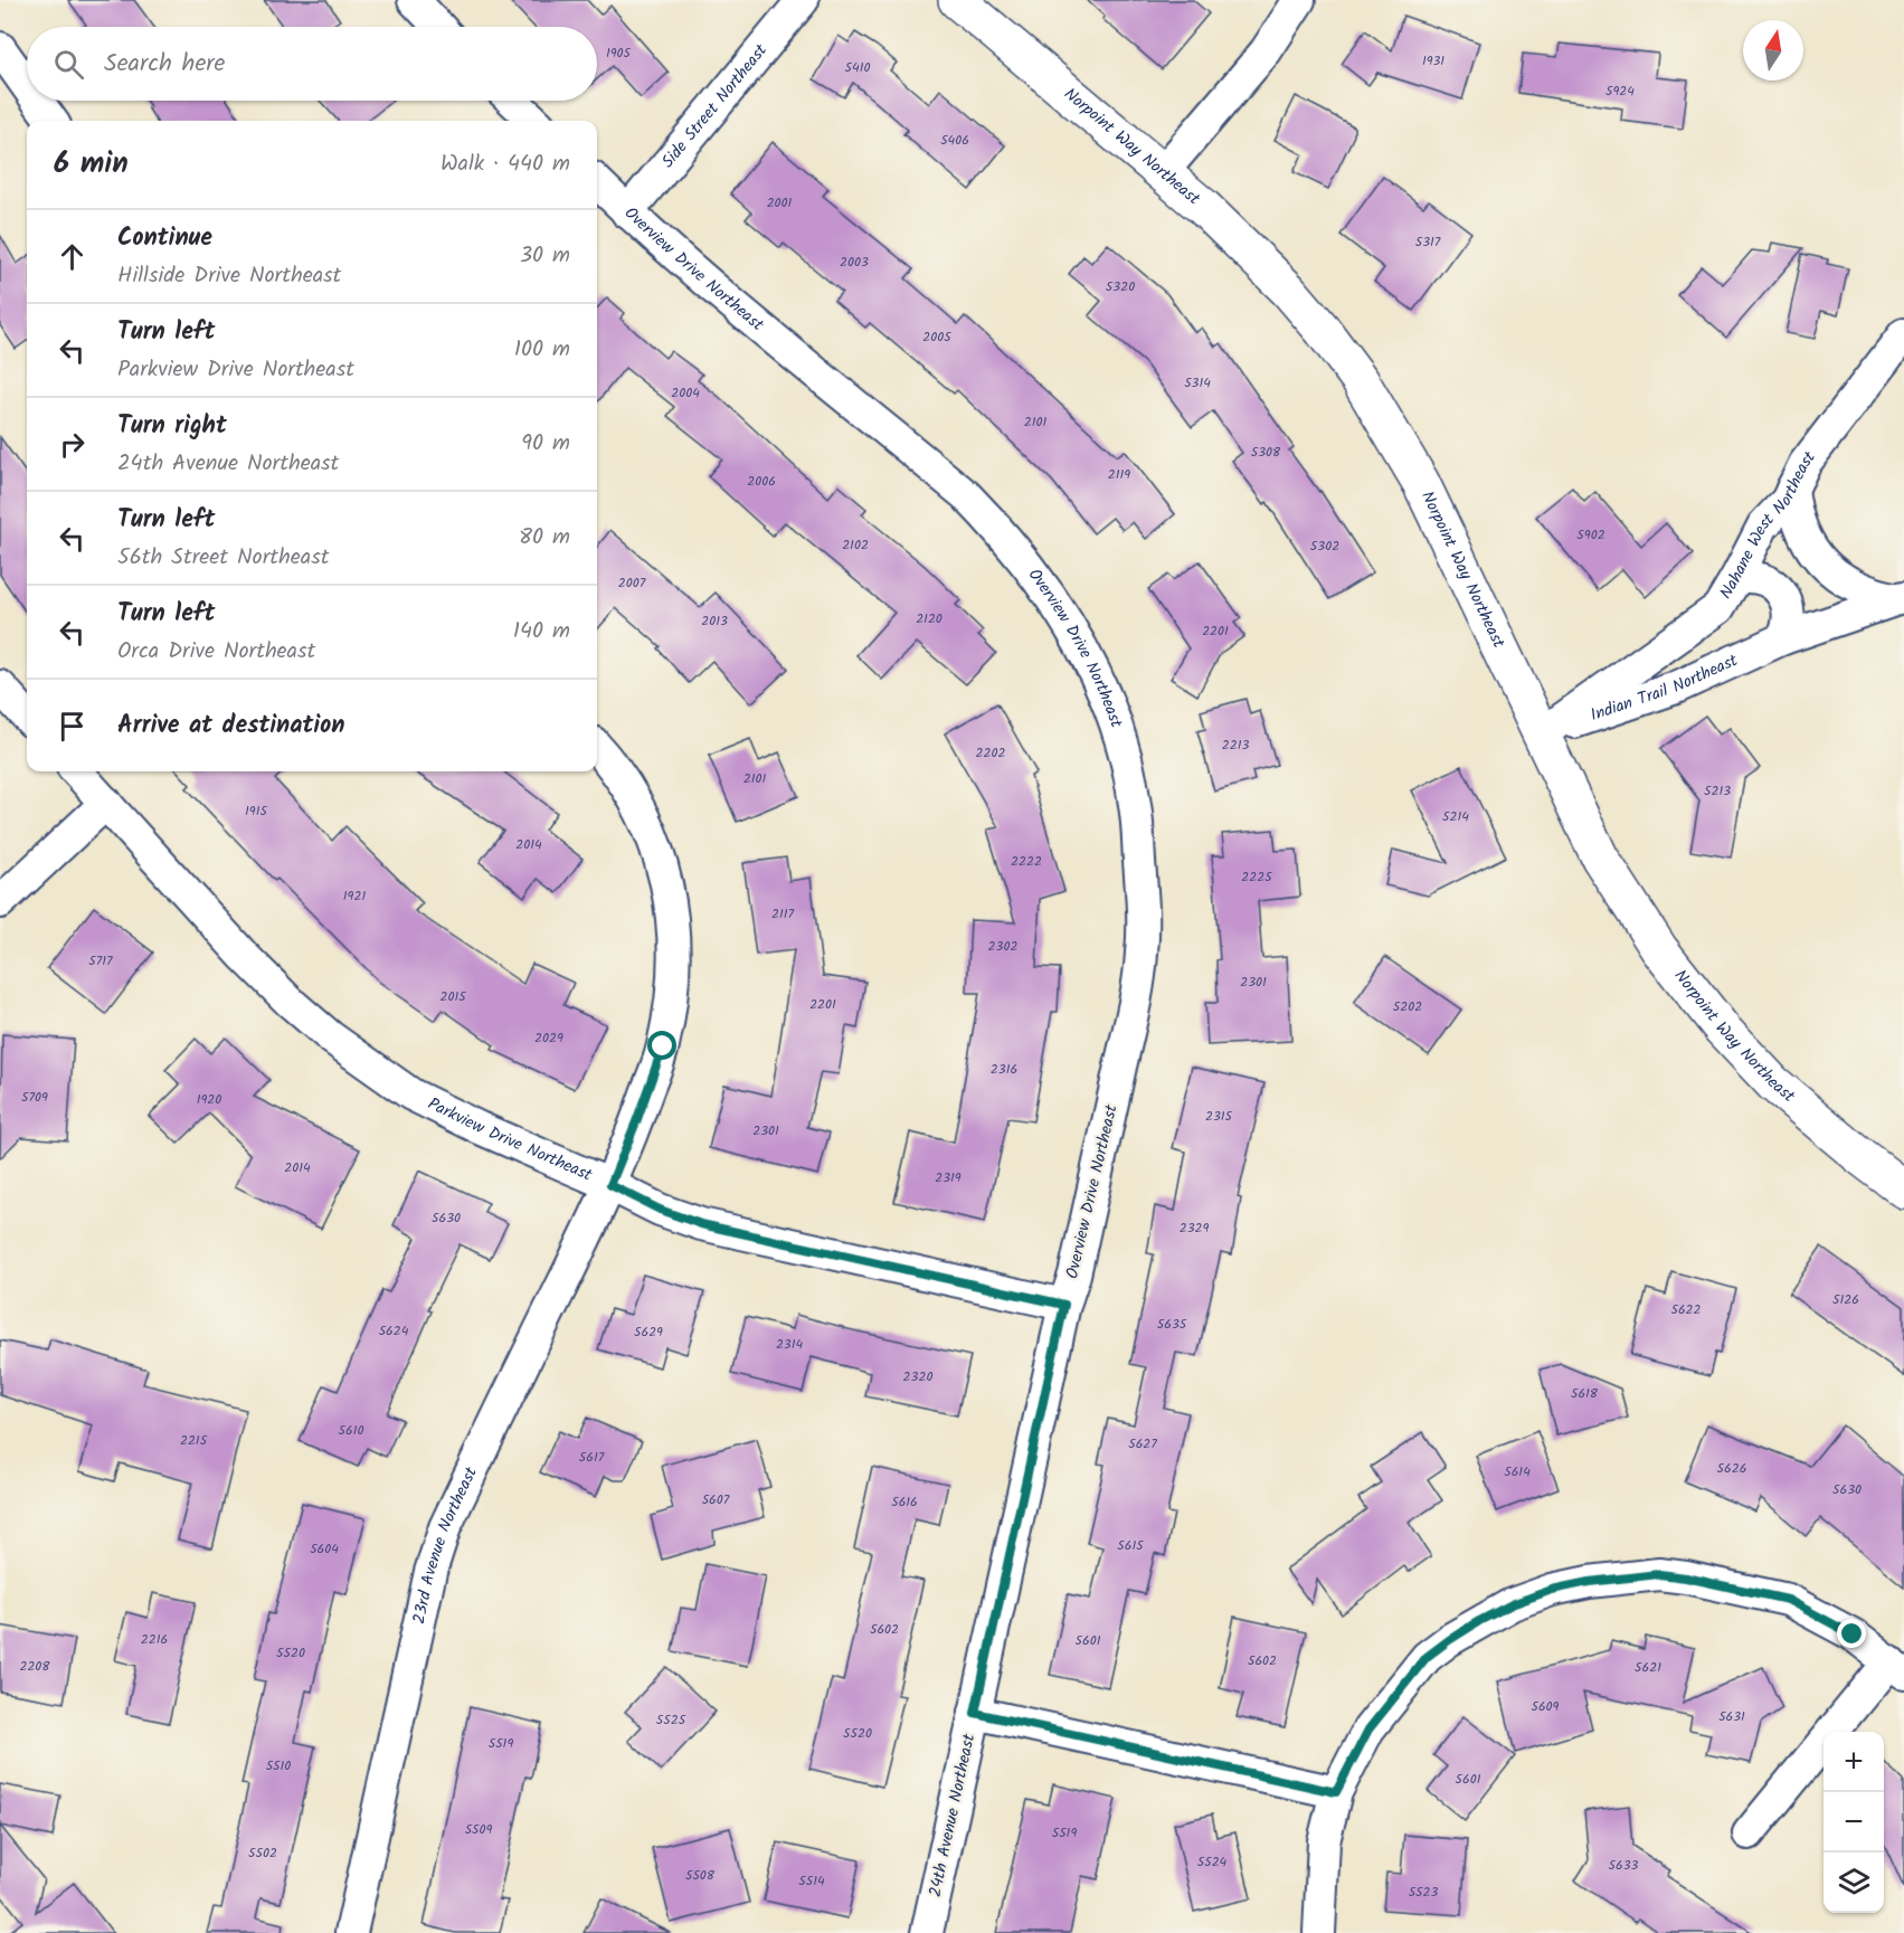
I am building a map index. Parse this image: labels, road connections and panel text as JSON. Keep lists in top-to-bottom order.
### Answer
{
  "streets": {
    "street": [
      "Side Street Northeast",
      "Norpoint Way Northeast",
      "Overview Drive Northeast",
      "Nahane West Northeast",
      "Indian Trail Northeast",
      "Parkview Drive Northeast",
      "23rd Avenue Northeast",
      "24th Avenue Northeast"
    ]
  },
  "crossings": [
    ["Side Street Northeast", "Overview Drive Northeast"],
    ["Norpoint Way Northeast", "Nahane West Northeast"],
    ["Norpoint Way Northeast", "Indian Trail Northeast"],
    ["Overview Drive Northeast", "Parkview Drive Northeast"],
    ["Overview Drive Northeast", "24th Avenue Northeast"],
    ["Nahane West Northeast", "Indian Trail Northeast"],
    ["Parkview Drive Northeast", "23rd Avenue Northeast"],
    ["Parkview Drive Northeast", "24th Avenue Northeast"]
  ],
  "house_numbers": [
    "1905",
    "1931",
    "5410",
    "5924",
    "5406",
    "2001",
    "5317",
    "2003",
    "5320",
    "2005",
    "5314",
    "2004",
    "2101",
    "5308",
    "2119",
    "2006",
    "5902",
    "2102",
    "5302",
    "2007",
    "2120",
    "2013",
    "2201",
    "2213",
    "2202",
    "2101",
    "5213",
    "1915",
    "5214",
    "2014",
    "2222",
    "2225",
    "1921",
    "2117",
    "2302",
    "5717",
    "2301",
    "2015",
    "2201",
    "5202",
    "2029",
    "2316",
    "5709",
    "1920",
    "2315",
    "2301",
    "2014",
    "2319",
    "5630",
    "2329",
    "5126",
    "5622",
    "5635",
    "5624",
    "5629",
    "2314",
    "2320",
    "5618",
    "5610",
    "2215",
    "5627",
    "5617",
    "5626",
    "5614",
    "5630",
    "5607",
    "5616",
    "5615",
    "5604",
    "5602",
    "2216",
    "5601",
    "5520",
    "5602",
    "2208",
    "5621",
    "5609",
    "5631",
    "5525",
    "5520",
    "5519",
    "5510",
    "5601",
    "5509",
    "5519",
    "5502",
    "5524",
    "5633",
    "5508",
    "5514",
    "5523"
  ],
  "north": "top",
  "page": {
    "search": "Search here",
    "heading": ["6 min", "Walk · 440 m"],
    "list": [
      ["Continue", "Hillside Drive Northeast", "30 m"],
      ["Turn left", "Parkview Drive Northeast", "100 m"],
      ["Turn right", "24th Avenue Northeast", "90 m"],
      ["Turn left", "56th Street Northeast", "80 m"],
      ["Turn left", "Orca Drive Northeast", "140 m"],
      "Arrive at destination"
    ],
    "map_buttons": ["+", "−"]
  }
}
